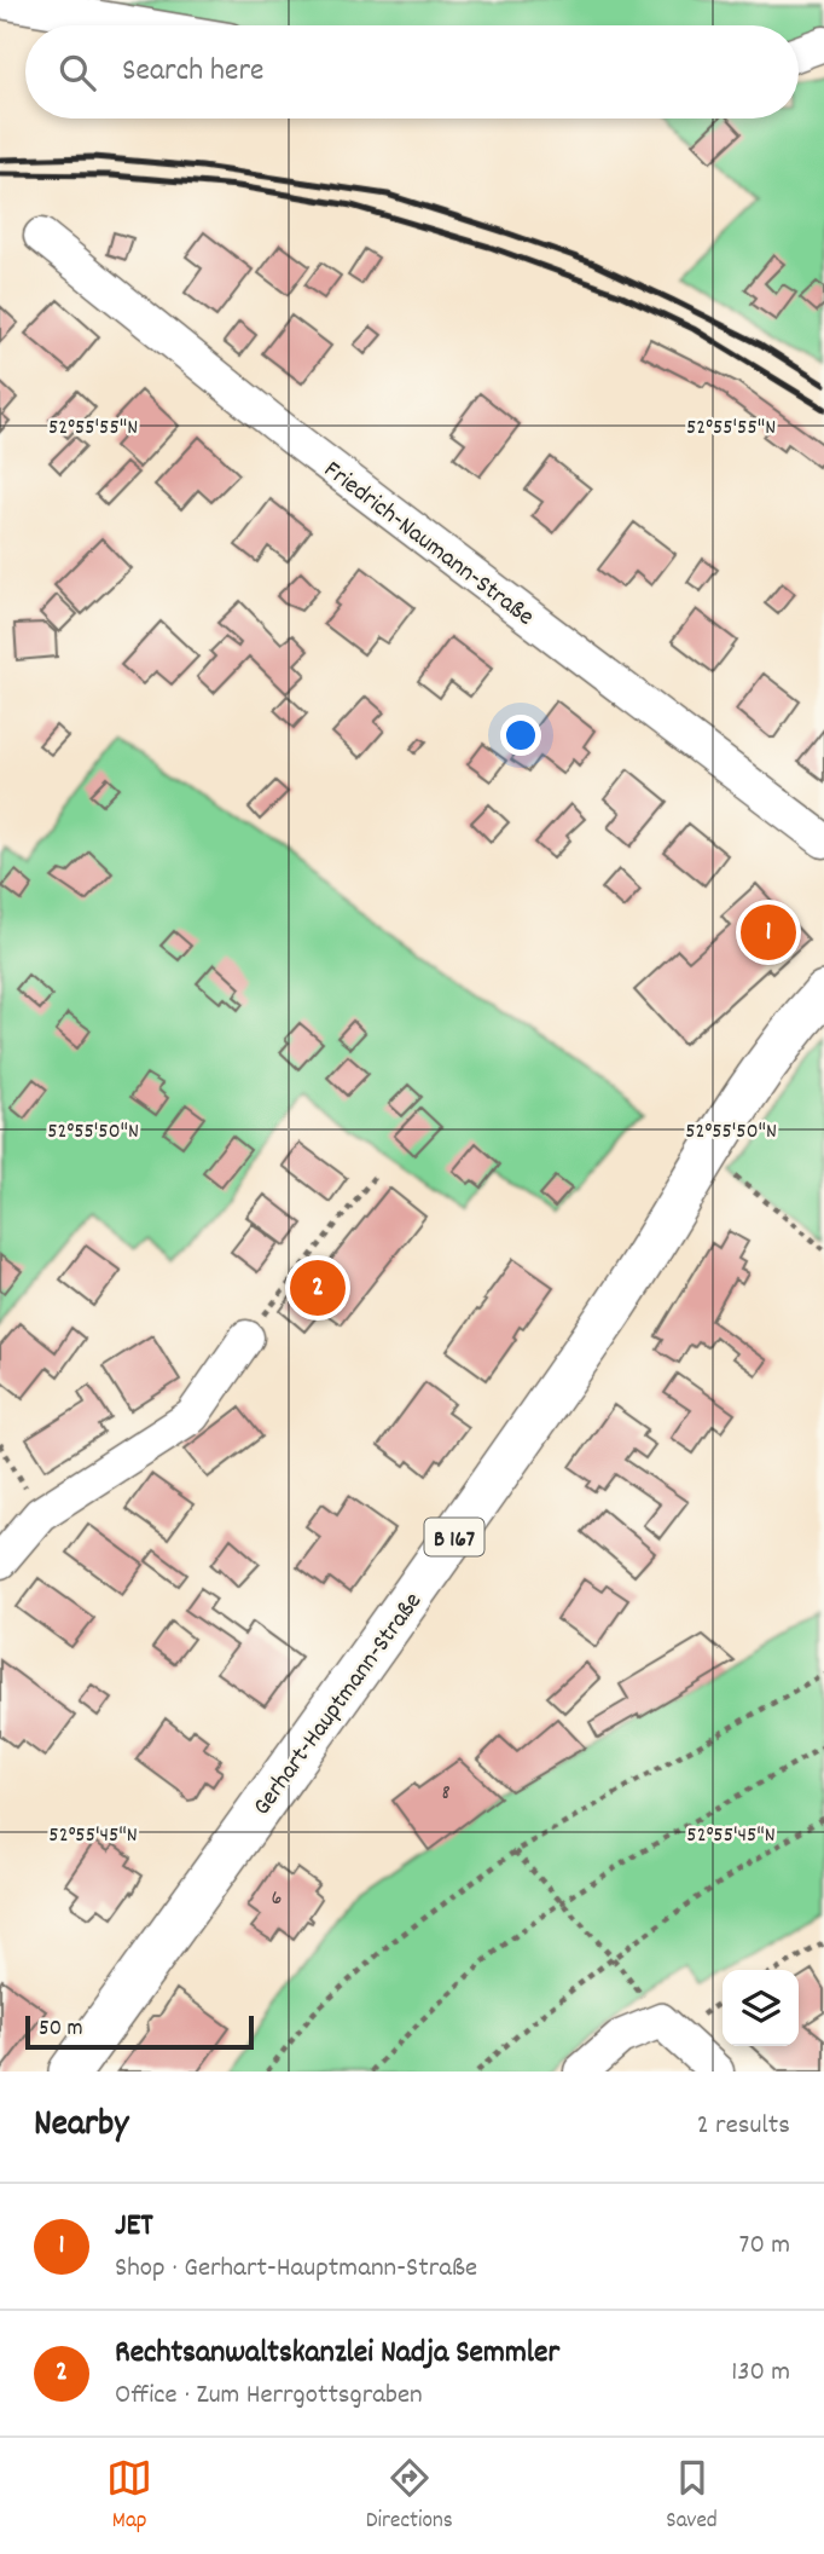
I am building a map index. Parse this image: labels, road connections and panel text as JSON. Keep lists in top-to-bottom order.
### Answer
{
  "streets": {
    "main road": ["B 167", "Gerhart-Hauptmann-Straße"],
    "street": ["Friedrich-Naumann-Straße"]
  },
  "house_numbers": ["8", "6"],
  "scale_bar": "50 m",
  "page": {
    "search": "Search here",
    "pins": ["1", "2"],
    "scale": "50 m",
    "heading": ["Nearby", "2 results"],
    "list": [
      {
        "mark": "1",
        "name": "JET",
        "note": "Shop · Gerhart-Hauptmann-Straße",
        "value": "70 m"
      },
      {
        "mark": "2",
        "name": "Rechtsanwaltskanzlei Nadja Semmler",
        "note": "Office · Zum Herrgottsgraben",
        "value": "130 m"
      }
    ],
    "nav": ["Map", "Directions", "Saved"]
  },
  "coordinates": ["52°55'55\"N", "52°55'50\"N", "52°55'45\"N"]
}
